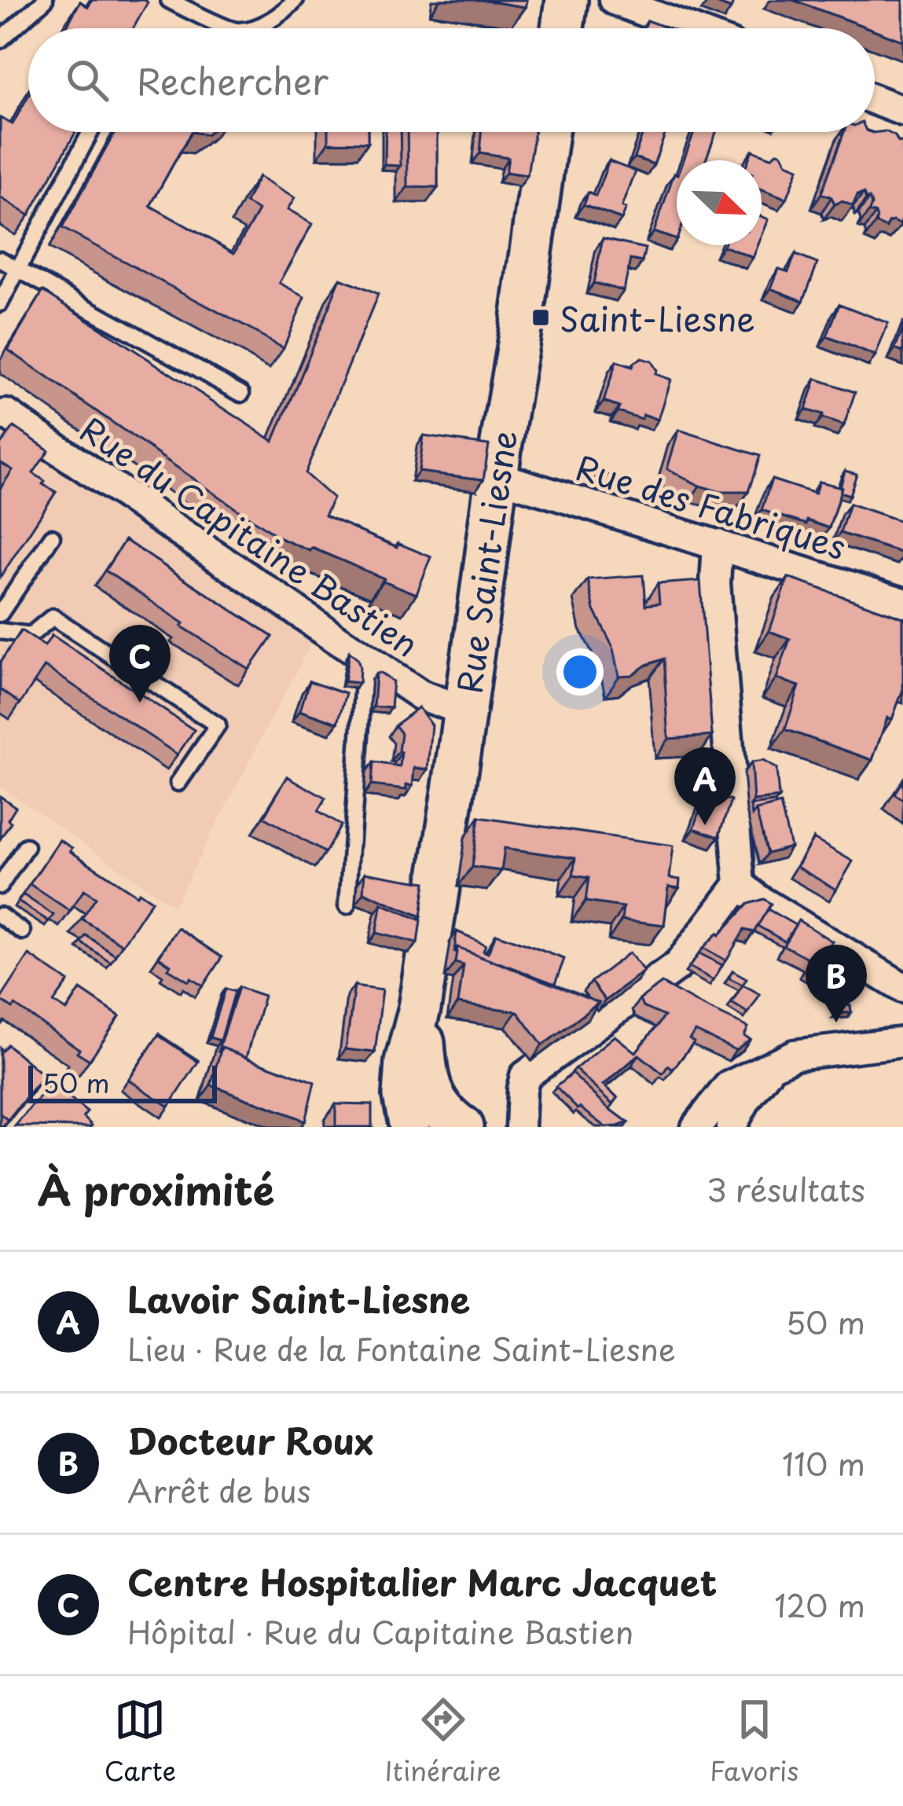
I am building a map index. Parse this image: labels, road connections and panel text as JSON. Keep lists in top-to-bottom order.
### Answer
{
  "streets": {
    "main road": ["Rue Saint-Liesne"],
    "street": ["Rue des Fabriques", "Rue du Capitaine Bastien"]
  },
  "crossings": [
    ["Rue des Fabriques", "Rue Saint-Liesne"],
    ["Rue du Capitaine Bastien", "Rue Saint-Liesne"]
  ],
  "places": {
    "transit": ["Saint-Liesne"]
  },
  "scale_bar": "50 m",
  "north": "bottom right",
  "page": {
    "search": "Rechercher",
    "pins": ["C", "A", "B"],
    "scale": "50 m",
    "heading": ["À proximité", "3 résultats"],
    "list": [
      {
        "mark": "A",
        "name": "Lavoir Saint-Liesne",
        "note": "Lieu · Rue de la Fontaine Saint-Liesne",
        "value": "50 m"
      },
      {
        "mark": "B",
        "name": "Docteur Roux",
        "note": "Arrêt de bus",
        "value": "110 m"
      },
      {
        "mark": "C",
        "name": "Centre Hospitalier Marc Jacquet",
        "note": "Hôpital · Rue du Capitaine Bastien",
        "value": "120 m"
      }
    ],
    "nav": ["Carte", "Itinéraire", "Favoris"]
  }
}
